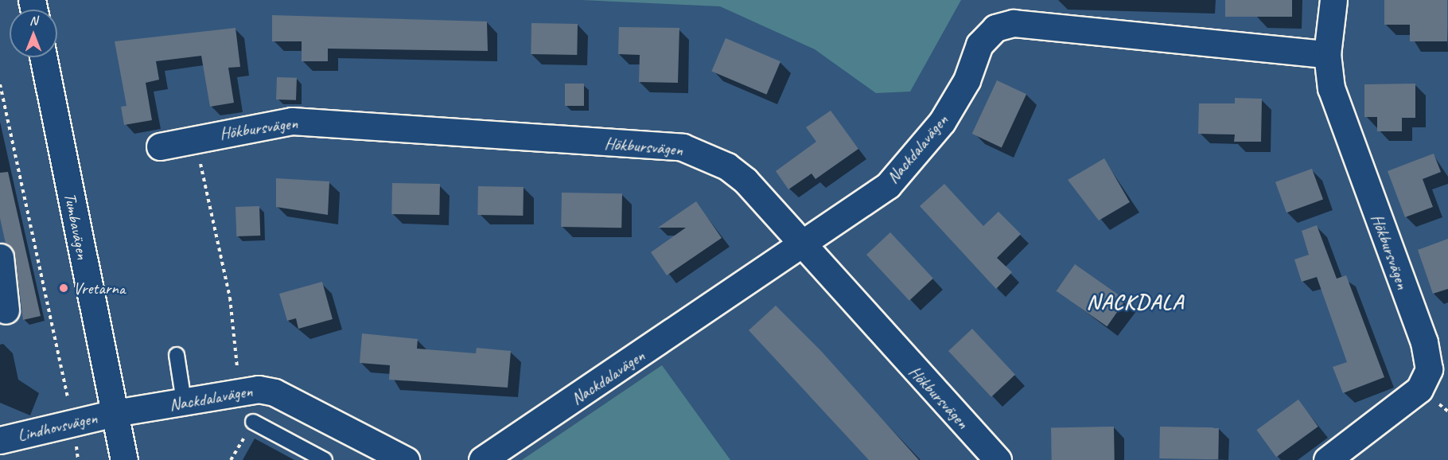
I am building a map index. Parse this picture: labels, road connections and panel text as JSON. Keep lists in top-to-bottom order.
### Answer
{
  "streets": {
    "street": [
      "Hökbursvägen",
      "Nackdalavägen",
      "Tumbavägen",
      "Lindhovsvägen"
    ]
  },
  "crossings": [
    ["Hökbursvägen", "Nackdalavägen"],
    ["Nackdalavägen", "Tumbavägen"],
    ["Nackdalavägen", "Lindhovsvägen"],
    ["Tumbavägen", "Lindhovsvägen"]
  ],
  "districts": ["NACKDALA"],
  "places": ["Vretarna"],
  "north": "top"
}
